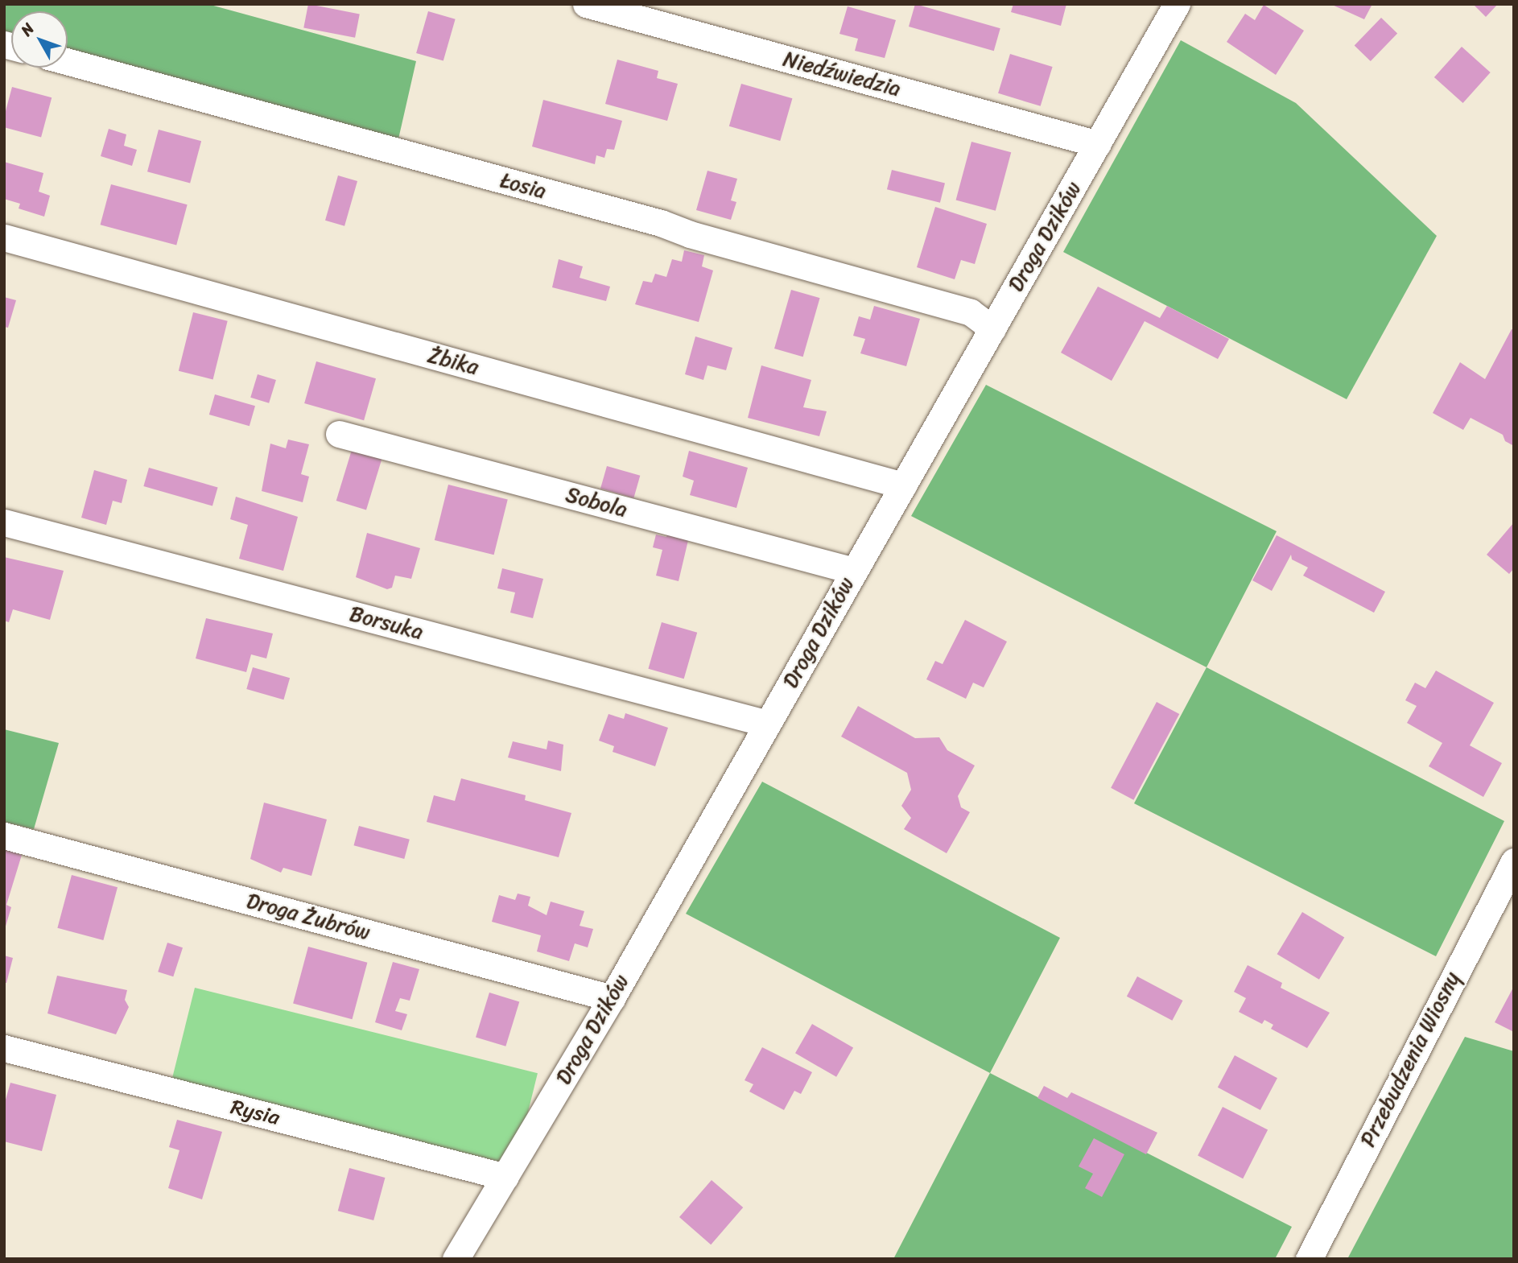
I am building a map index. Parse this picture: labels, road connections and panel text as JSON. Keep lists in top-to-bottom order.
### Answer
{
  "streets": {
    "street": [
      "Niedźwiedzia",
      "Łosia",
      "Droga Dzików",
      "Żbika",
      "Sobola",
      "Borsuka",
      "Droga Żubrów",
      "Przebudzenia Wiosny",
      "Rysia"
    ]
  },
  "crossings": [
    ["Niedźwiedzia", "Droga Dzików"],
    ["Łosia", "Droga Dzików"],
    ["Droga Dzików", "Żbika"],
    ["Droga Dzików", "Sobola"],
    ["Droga Dzików", "Borsuka"],
    ["Droga Dzików", "Droga Żubrów"],
    ["Droga Dzików", "Rysia"]
  ],
  "north": "top left"
}
